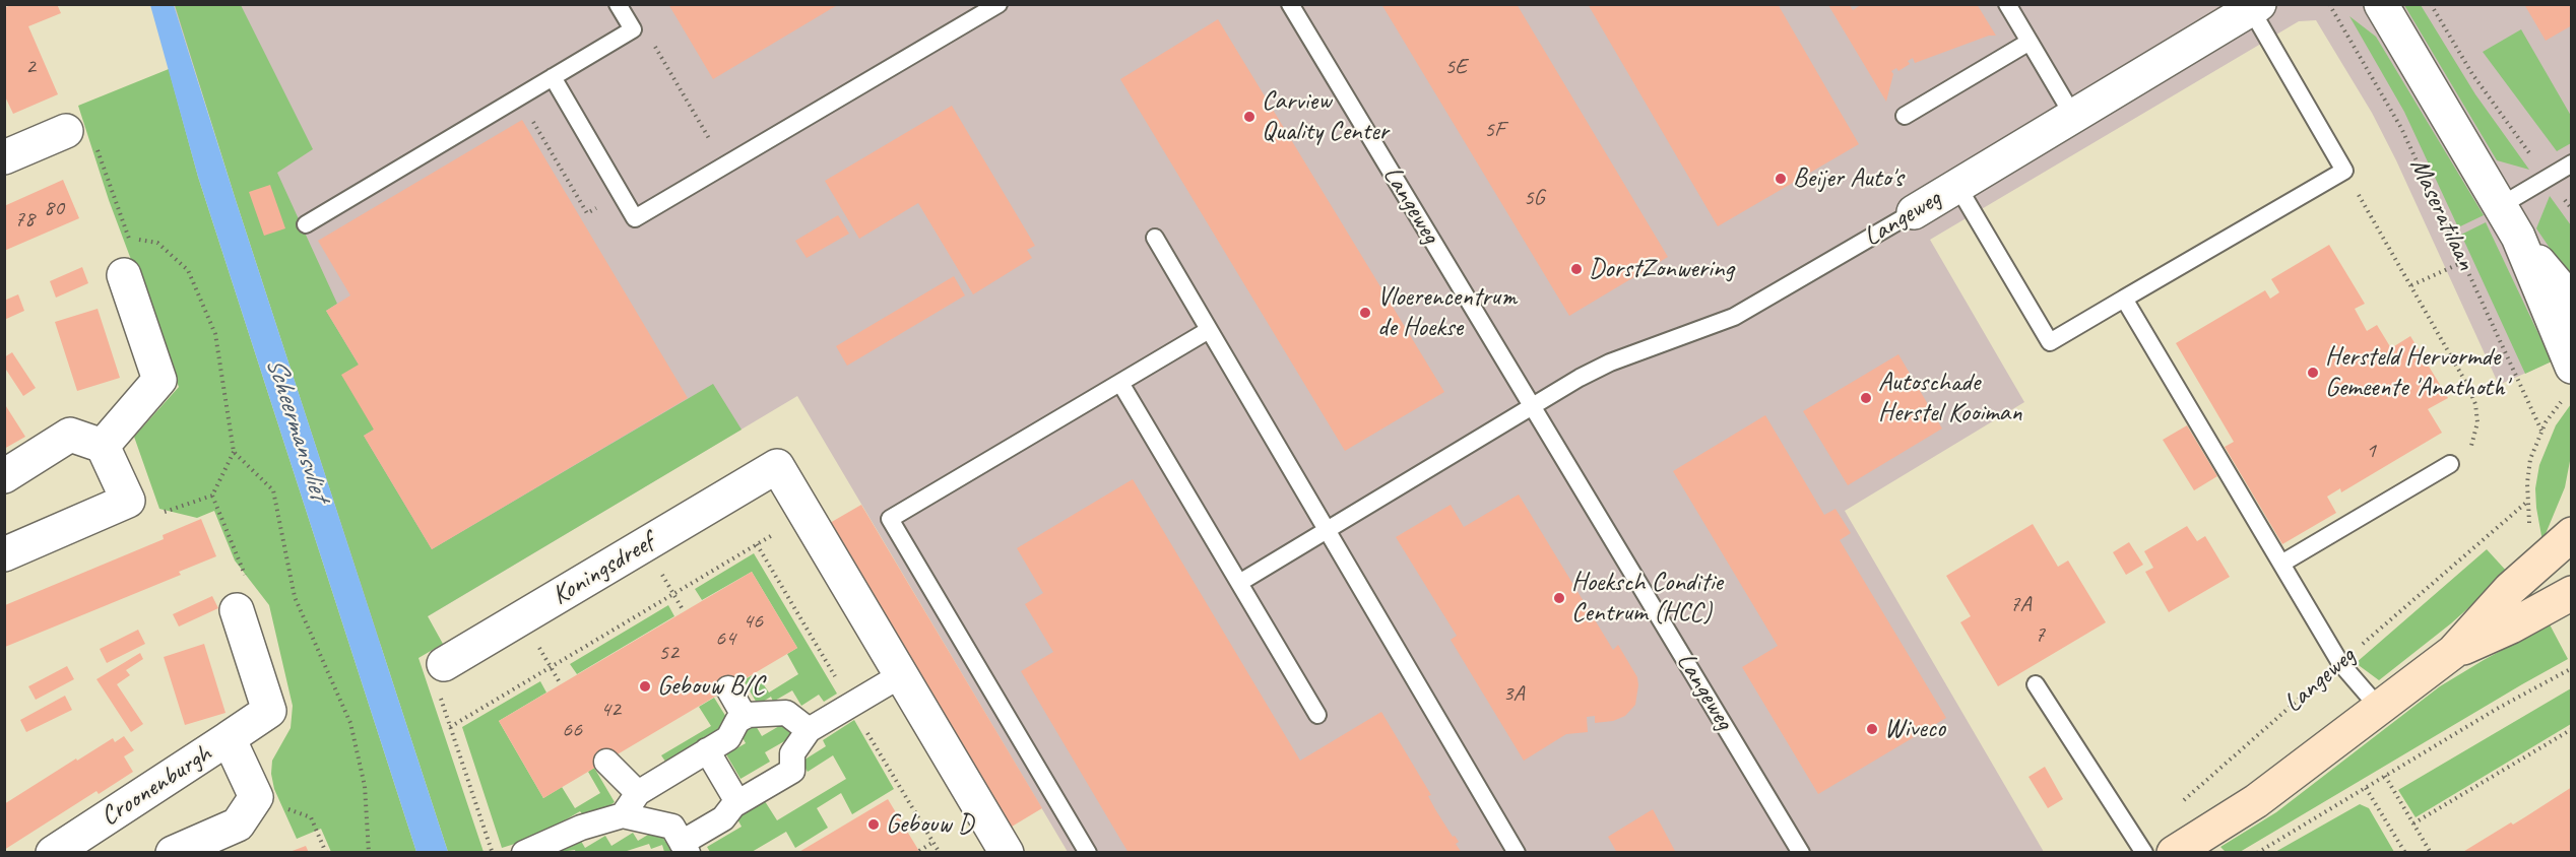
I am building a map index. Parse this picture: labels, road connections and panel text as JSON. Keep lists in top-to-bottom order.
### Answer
{
  "streets": {
    "street": [
      "Langeweg",
      "Maseratilaan",
      "Koningsdreef",
      "Croonenburgh"
    ]
  },
  "water": ["Scheermansvliet"],
  "places": [
    "Carview Quality Center",
    "Beijer Auto's",
    "DorstZonwering",
    "Vloerencentrum de Hoekse",
    "Hersteld Hervormde Gemeente 'Anathoth'",
    "Autoschade Herstel Kooiman",
    "Hoeksch Conditie Centrum (HCC)",
    "Gebouw B/C",
    "Wiveco",
    "Gebouw D"
  ],
  "house_numbers": [
    "2",
    "5E",
    "5F",
    "5G",
    "80",
    "78",
    "1",
    "7A",
    "46",
    "7",
    "64",
    "52",
    "3A",
    "42",
    "66"
  ]
}
